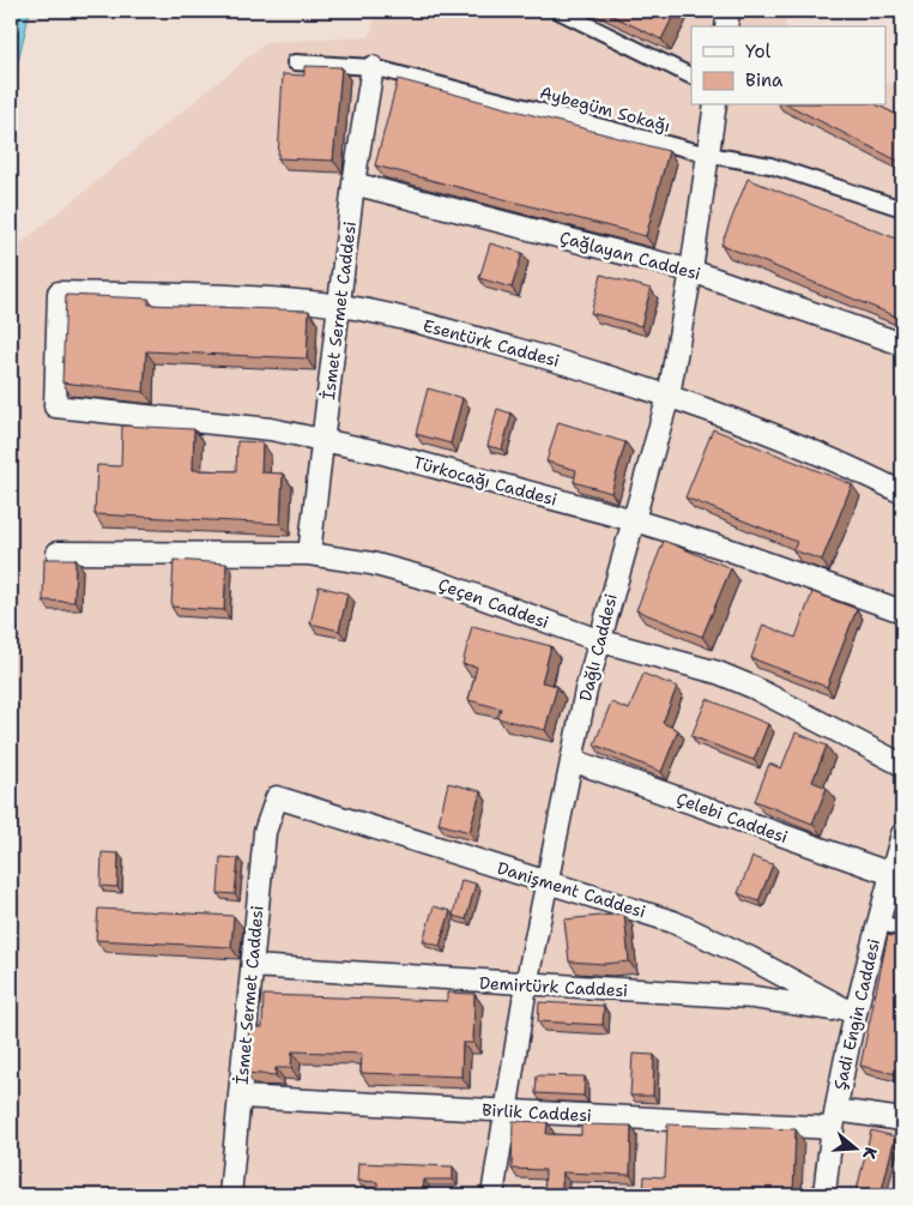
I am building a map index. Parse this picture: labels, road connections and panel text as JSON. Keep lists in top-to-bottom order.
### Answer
{
  "streets": {
    "street": [
      "Aybegüm Sokağı",
      "Çağlayan Caddesi",
      "İsmet Sermet Caddesi",
      "Esentürk Caddesi",
      "Türkocağı Caddesi",
      "Çeçen Caddesi",
      "Dağlı Caddesi",
      "Çelebi Caddesi",
      "Danişment Caddesi",
      "Demirtürk Caddesi",
      "Şadi Engin Caddesi",
      "Birlik Caddesi"
    ]
  },
  "crossings": [
    ["Aybegüm Sokağı", "İsmet Sermet Caddesi"],
    ["Aybegüm Sokağı", "Dağlı Caddesi"],
    ["Çağlayan Caddesi", "İsmet Sermet Caddesi"],
    ["Çağlayan Caddesi", "Dağlı Caddesi"],
    ["İsmet Sermet Caddesi", "Esentürk Caddesi"],
    ["İsmet Sermet Caddesi", "Türkocağı Caddesi"],
    ["İsmet Sermet Caddesi", "Çeçen Caddesi"],
    ["İsmet Sermet Caddesi", "Danişment Caddesi"],
    ["İsmet Sermet Caddesi", "Demirtürk Caddesi"],
    ["İsmet Sermet Caddesi", "Birlik Caddesi"],
    ["Esentürk Caddesi", "Türkocağı Caddesi"],
    ["Esentürk Caddesi", "Dağlı Caddesi"],
    ["Türkocağı Caddesi", "Dağlı Caddesi"],
    ["Çeçen Caddesi", "Dağlı Caddesi"],
    ["Dağlı Caddesi", "Çelebi Caddesi"],
    ["Dağlı Caddesi", "Danişment Caddesi"],
    ["Dağlı Caddesi", "Demirtürk Caddesi"],
    ["Dağlı Caddesi", "Birlik Caddesi"],
    ["Çelebi Caddesi", "Şadi Engin Caddesi"],
    ["Danişment Caddesi", "Demirtürk Caddesi"],
    ["Danişment Caddesi", "Şadi Engin Caddesi"],
    ["Demirtürk Caddesi", "Şadi Engin Caddesi"],
    ["Şadi Engin Caddesi", "Birlik Caddesi"]
  ],
  "legend": ["Yol", "Bina"],
  "north": "right"
}
